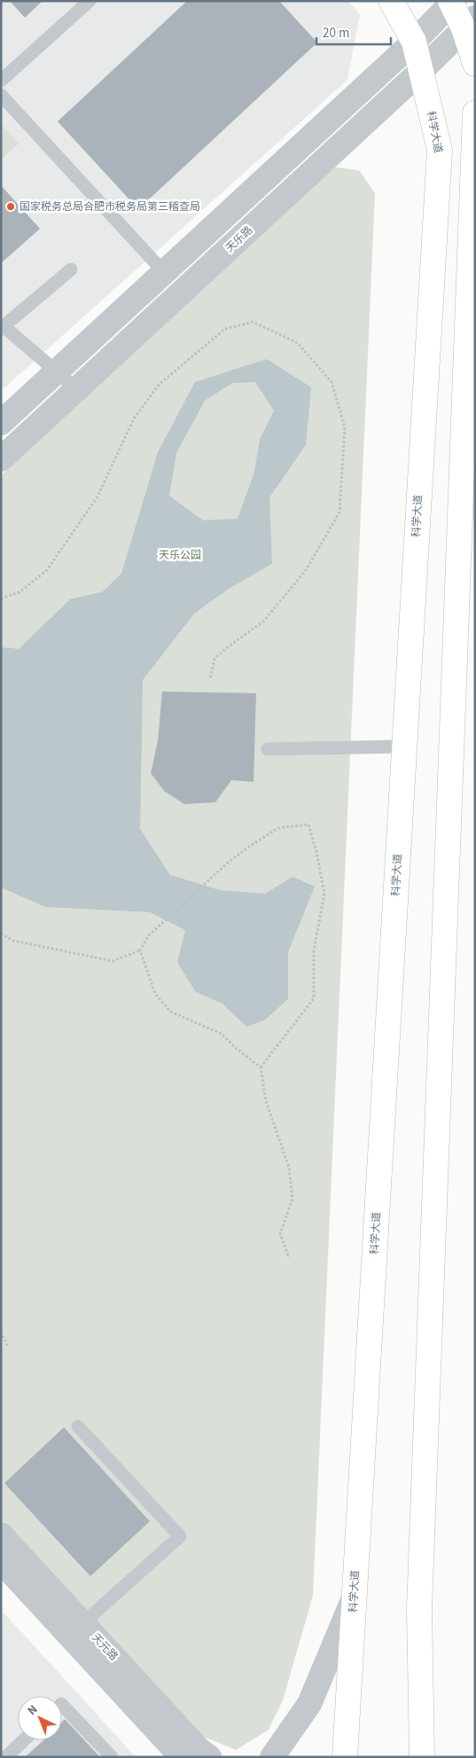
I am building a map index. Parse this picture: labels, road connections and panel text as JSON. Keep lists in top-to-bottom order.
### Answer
{
  "streets": {
    "main road": ["科学大道"],
    "street": ["天乐路", "天元路"]
  },
  "crossings": [
    ["科学大道", "天乐路"]
  ],
  "parks": ["天乐公园"],
  "places": ["国家税务总局合肥市税务局第三稽查局"],
  "scale_bar": "20 m",
  "north": "top left"
}
